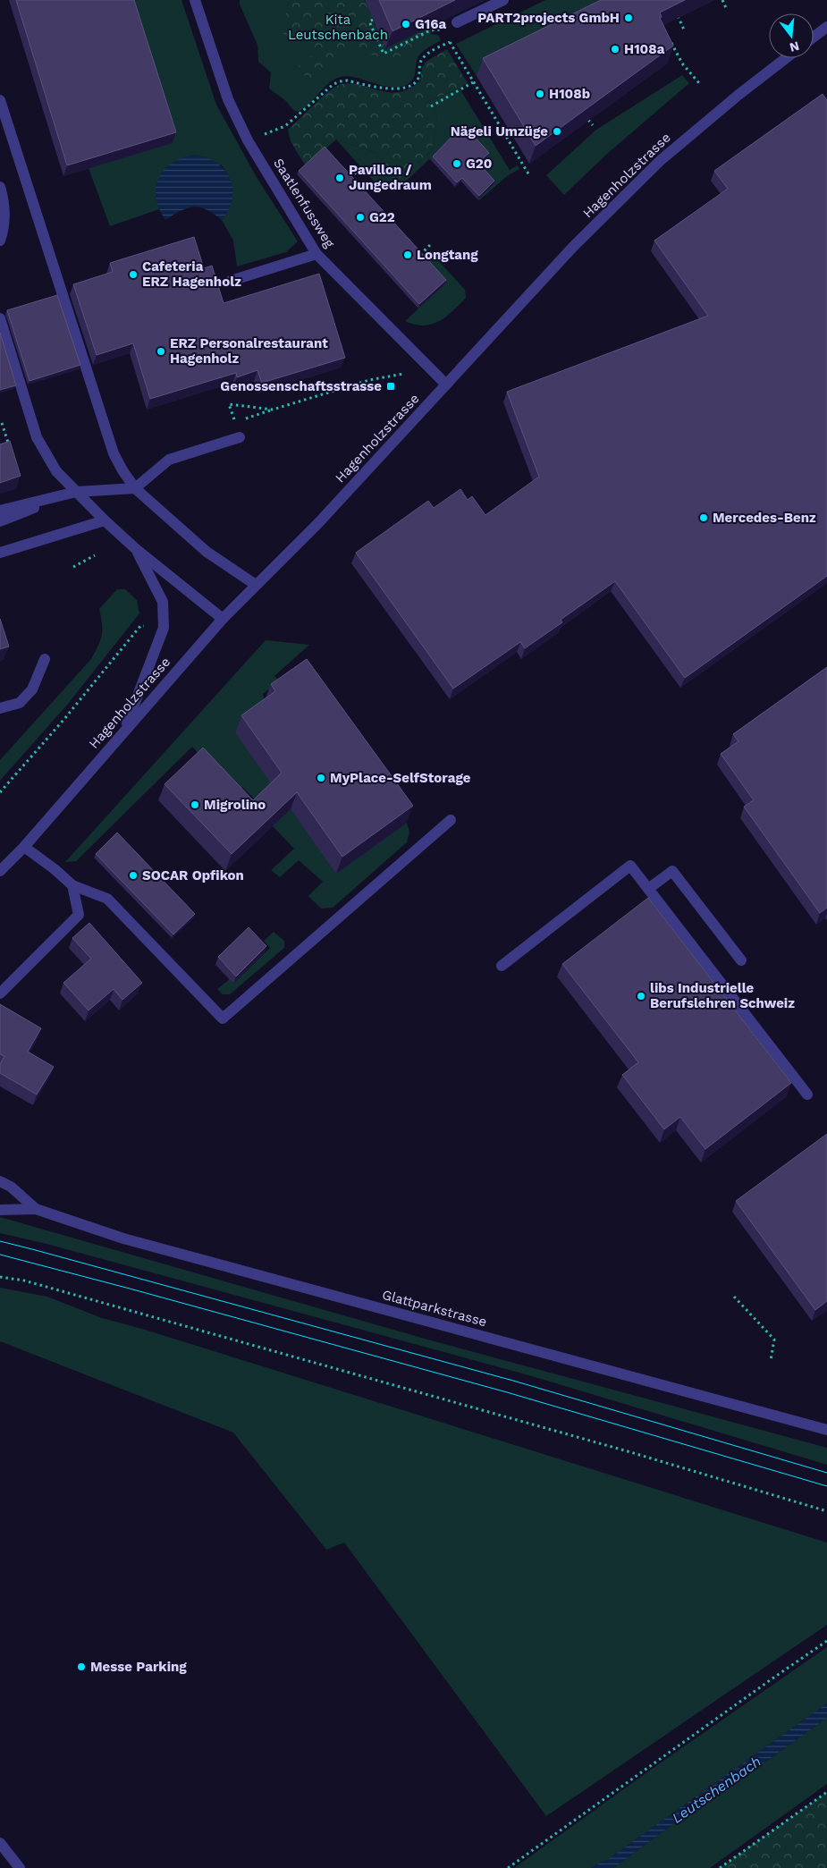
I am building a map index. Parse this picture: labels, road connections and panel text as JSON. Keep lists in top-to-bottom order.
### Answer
{
  "streets": {
    "street": ["Hagenholzstrasse", "Saatlenfussweg", "Glattparkstrasse"]
  },
  "crossings": [
    ["Hagenholzstrasse", "Saatlenfussweg"]
  ],
  "water": ["Leutschenbach"],
  "parks": ["Kita Leutschenbach"],
  "places": {
    "other": [
      "PART2projects GmbH",
      "G16a",
      "H108a",
      "H108b",
      "Nägeli Umzüge",
      "G20",
      "Pavillon / Jungedraum",
      "G22",
      "Longtang",
      "Cafeteria ERZ Hagenholz",
      "ERZ Personalrestaurant Hagenholz",
      "Mercedes-Benz",
      "MyPlace-SelfStorage",
      "Migrolino",
      "SOCAR Opfikon",
      "libs Industrielle Berufslehren Schweiz",
      "Messe Parking"
    ],
    "transit": ["Genossenschaftsstrasse"]
  },
  "north": "bottom"
}
